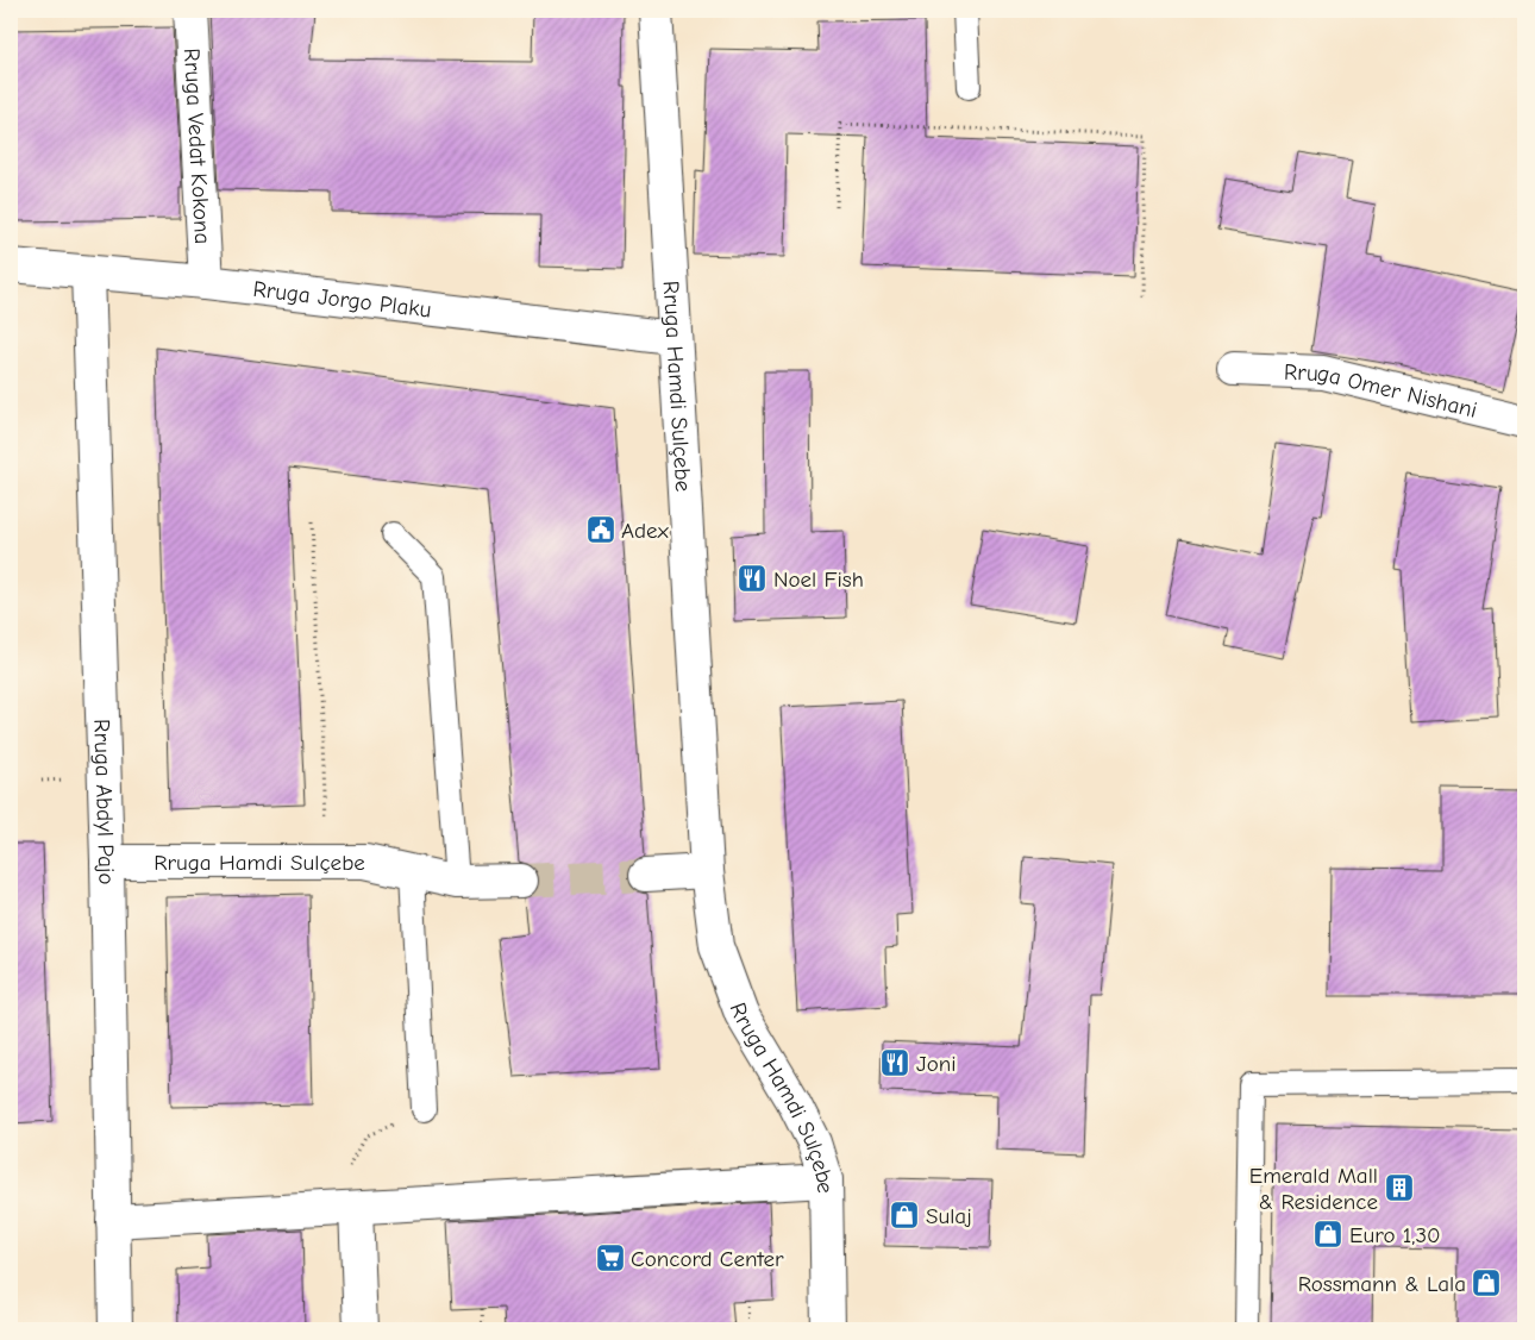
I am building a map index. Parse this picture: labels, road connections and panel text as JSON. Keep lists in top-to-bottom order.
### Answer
{
  "streets": {
    "street": [
      "Rruga Vedat Kokona",
      "Rruga Jorgo Plaku",
      "Rruga Hamdi Sulçebe",
      "Rruga Omer Nishani",
      "Rruga Abdyl Pajo"
    ]
  },
  "crossings": [
    ["Rruga Vedat Kokona", "Rruga Jorgo Plaku"],
    ["Rruga Jorgo Plaku", "Rruga Hamdi Sulçebe"],
    ["Rruga Jorgo Plaku", "Rruga Abdyl Pajo"],
    ["Rruga Hamdi Sulçebe", "Rruga Abdyl Pajo"]
  ],
  "places": {
    "public building": ["Adex"],
    "restaurant": ["Noel Fish", "Joni"],
    "building": ["Emerald Mall & Residence"],
    "shop": ["Sulaj", "Euro 1,30", "Rossmann & Lala"],
    "supermarket": ["Concord Center"]
  }
}
